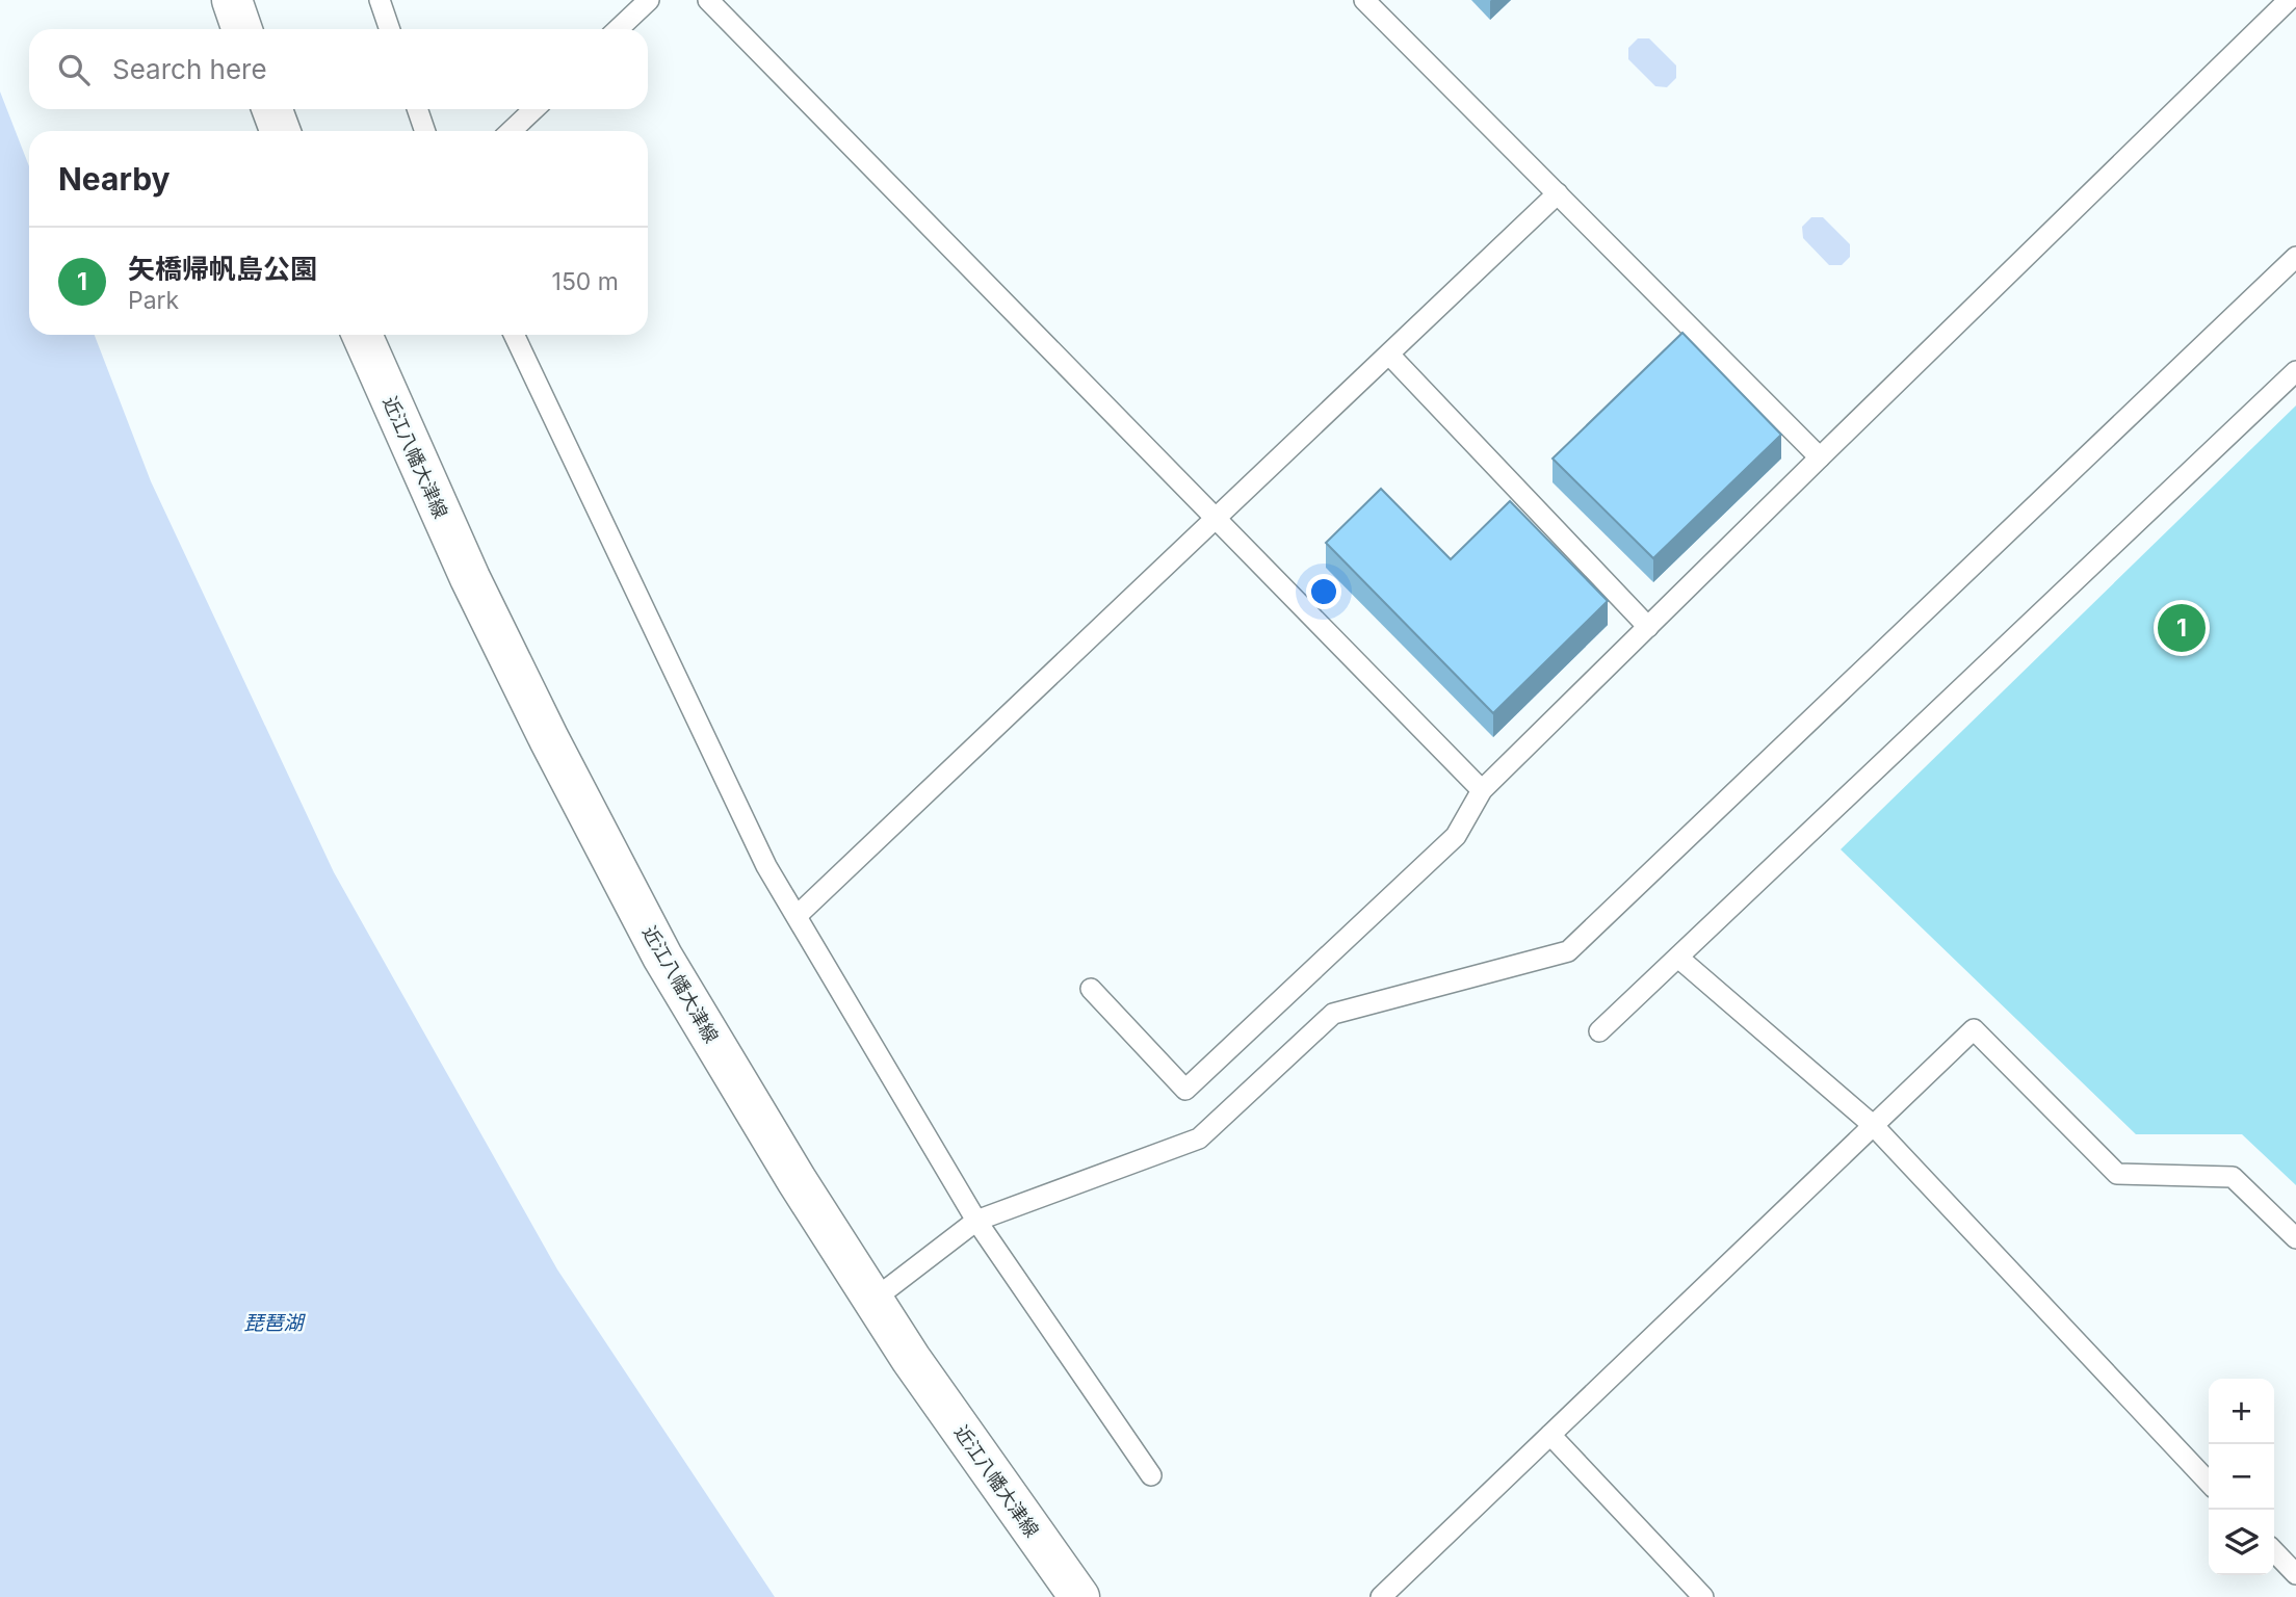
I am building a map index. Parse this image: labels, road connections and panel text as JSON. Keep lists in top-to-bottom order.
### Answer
{
  "streets": {
    "main road": ["近江八幡大津線"]
  },
  "water": ["琵琶湖"],
  "page": {
    "search": "Search here",
    "heading": "Nearby",
    "list": [
      {
        "mark": "1",
        "name": "矢橋帰帆島公園",
        "note": "Park",
        "value": "150 m"
      }
    ],
    "pins": "1",
    "map_buttons": ["+", "−"]
  }
}
